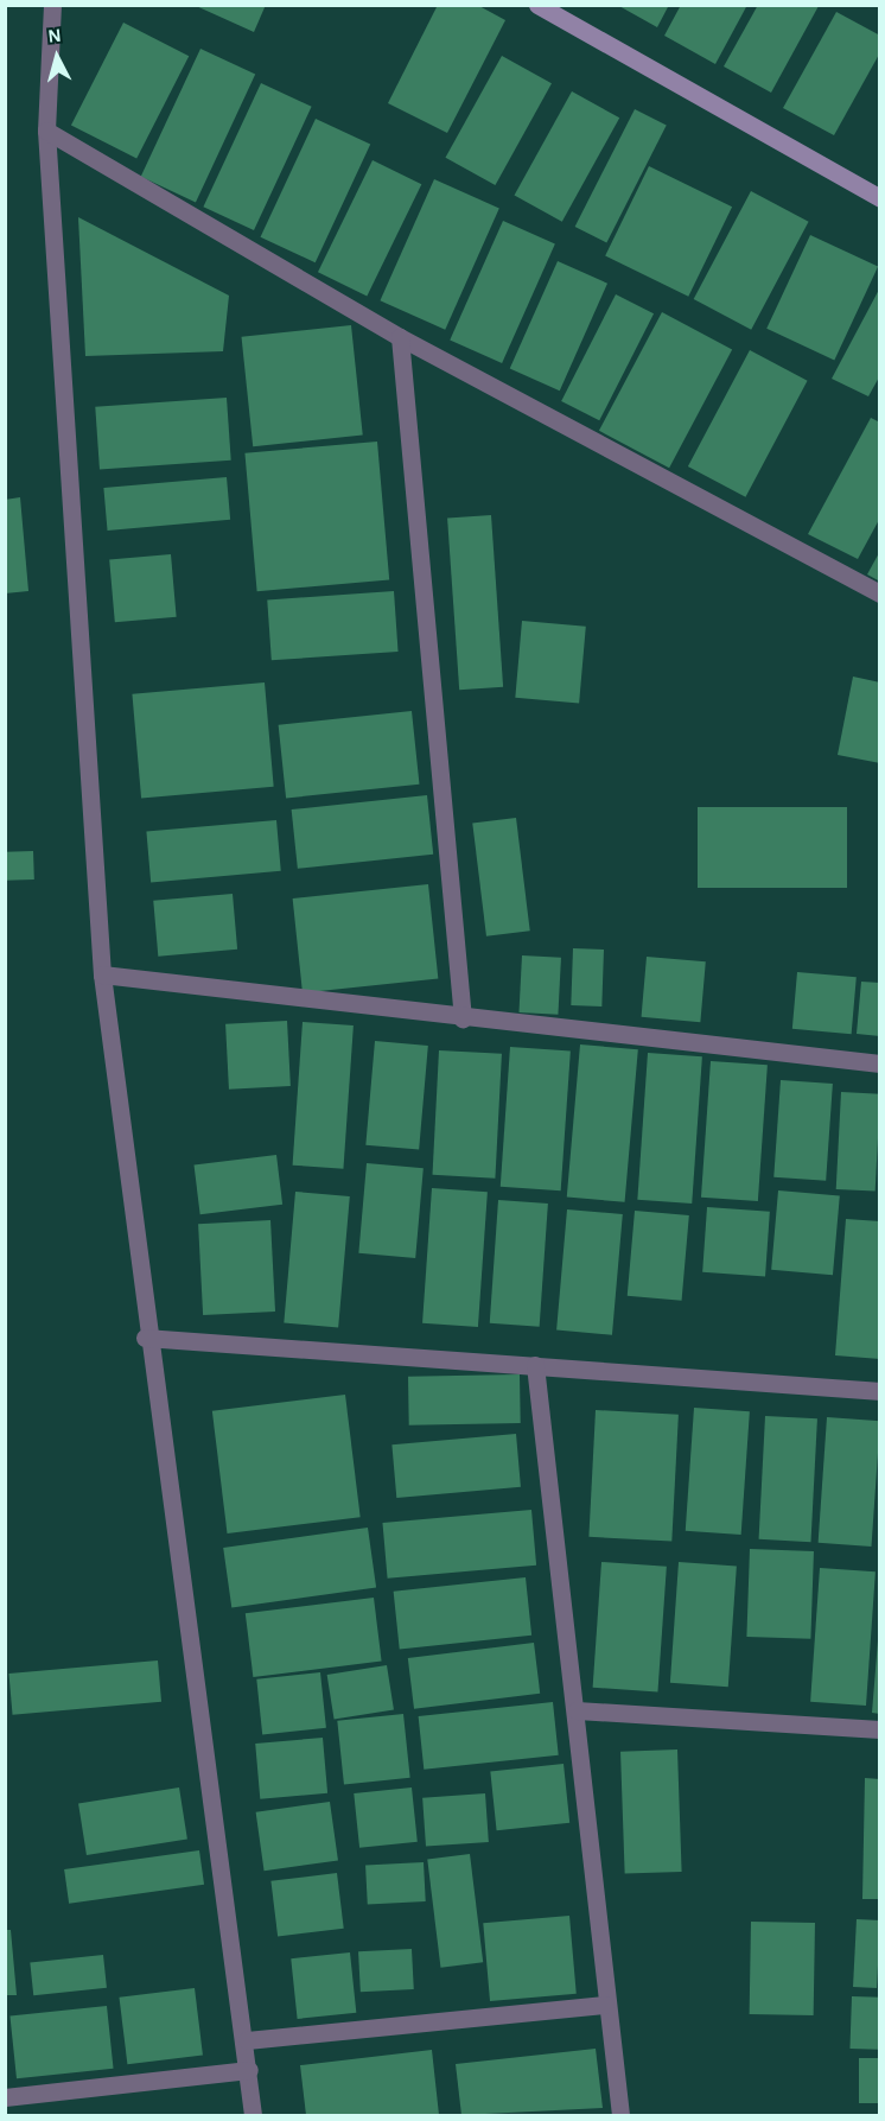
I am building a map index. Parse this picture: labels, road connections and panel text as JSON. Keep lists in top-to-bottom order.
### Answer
{
  "north": "top"
}
